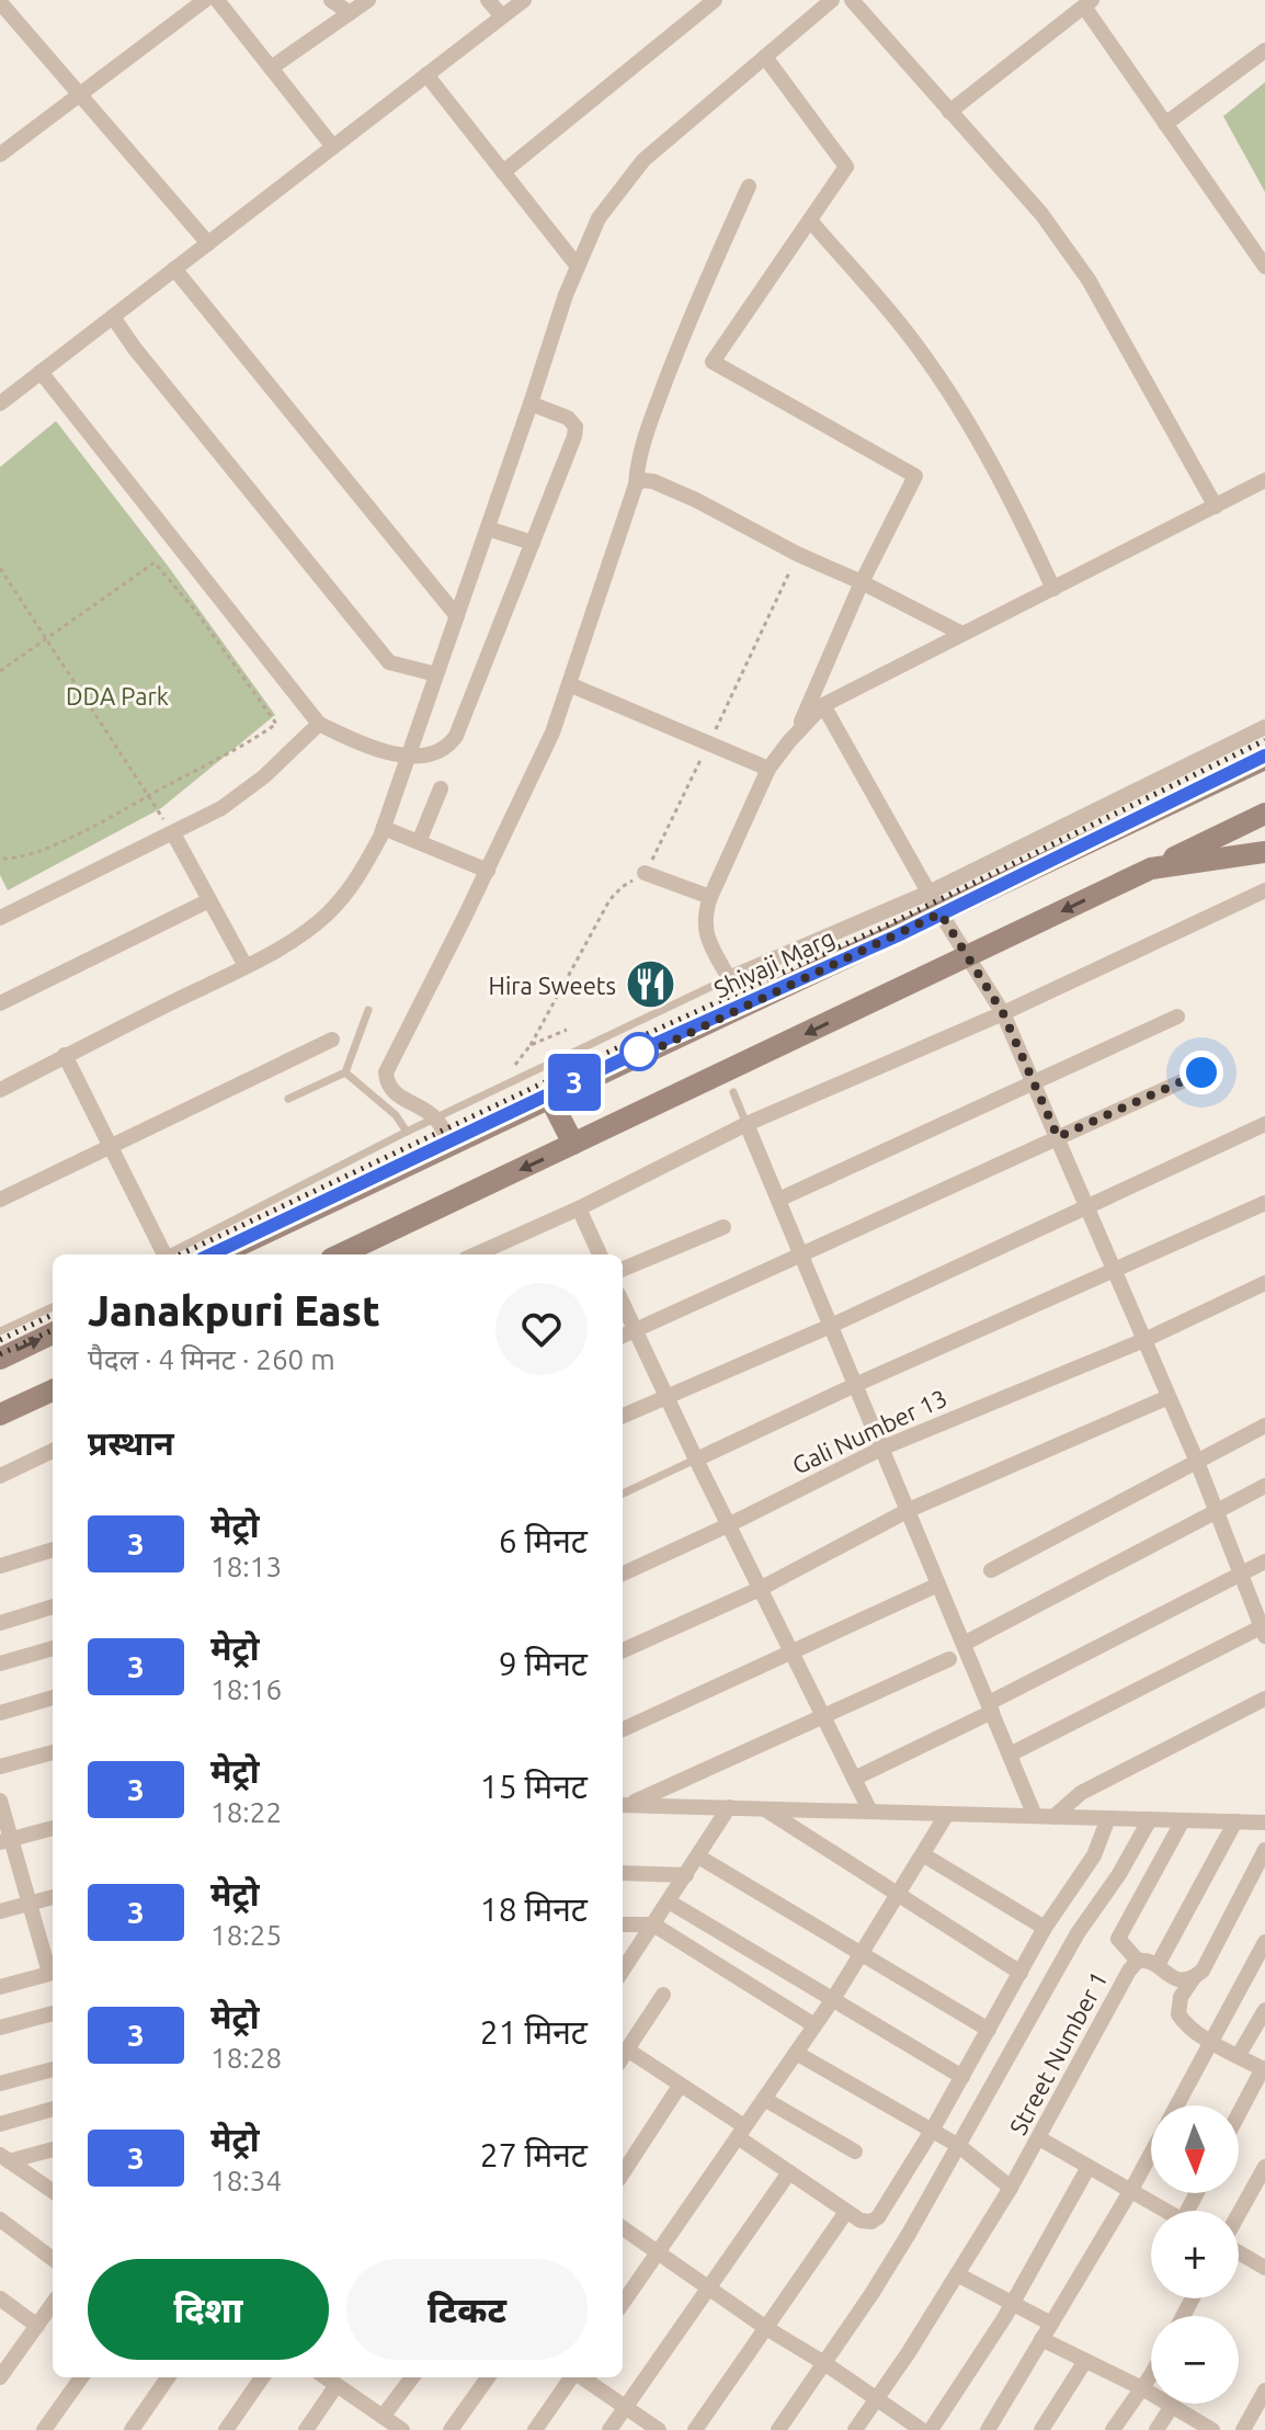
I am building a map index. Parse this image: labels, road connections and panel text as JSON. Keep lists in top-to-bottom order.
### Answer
{
  "streets": {
    "main road": ["Shivaji Marg"],
    "street": ["Gali Number 13", "Street Number 1"]
  },
  "parks": ["DDA Park"],
  "places": {
    "restaurant": ["Hira Sweets"]
  },
  "lines": ["metro line 3"],
  "north": "bottom",
  "page": {
    "on_map": "3",
    "heading": [
      ["Janakpuri East", "पैदल · 4 मिनट · 260 m"],
      "प्रस्थान"
    ],
    "list": [
      {
        "mark": "3",
        "name": "मेट्रो",
        "note": "18:13",
        "value": "6 मिनट"
      },
      {
        "mark": "3",
        "name": "मेट्रो",
        "note": "18:16",
        "value": "9 मिनट"
      },
      {
        "mark": "3",
        "name": "मेट्रो",
        "note": "18:22",
        "value": "15 मिनट"
      },
      {
        "mark": "3",
        "name": "मेट्रो",
        "note": "18:25",
        "value": "18 मिनट"
      },
      {
        "mark": "3",
        "name": "मेट्रो",
        "note": "18:28",
        "value": "21 मिनट"
      },
      {
        "mark": "3",
        "name": "मेट्रो",
        "note": "18:34",
        "value": "27 मिनट"
      }
    ],
    "map_buttons": ["+", "−"],
    "buttons": ["दिशा", "टिकट"]
  }
}
